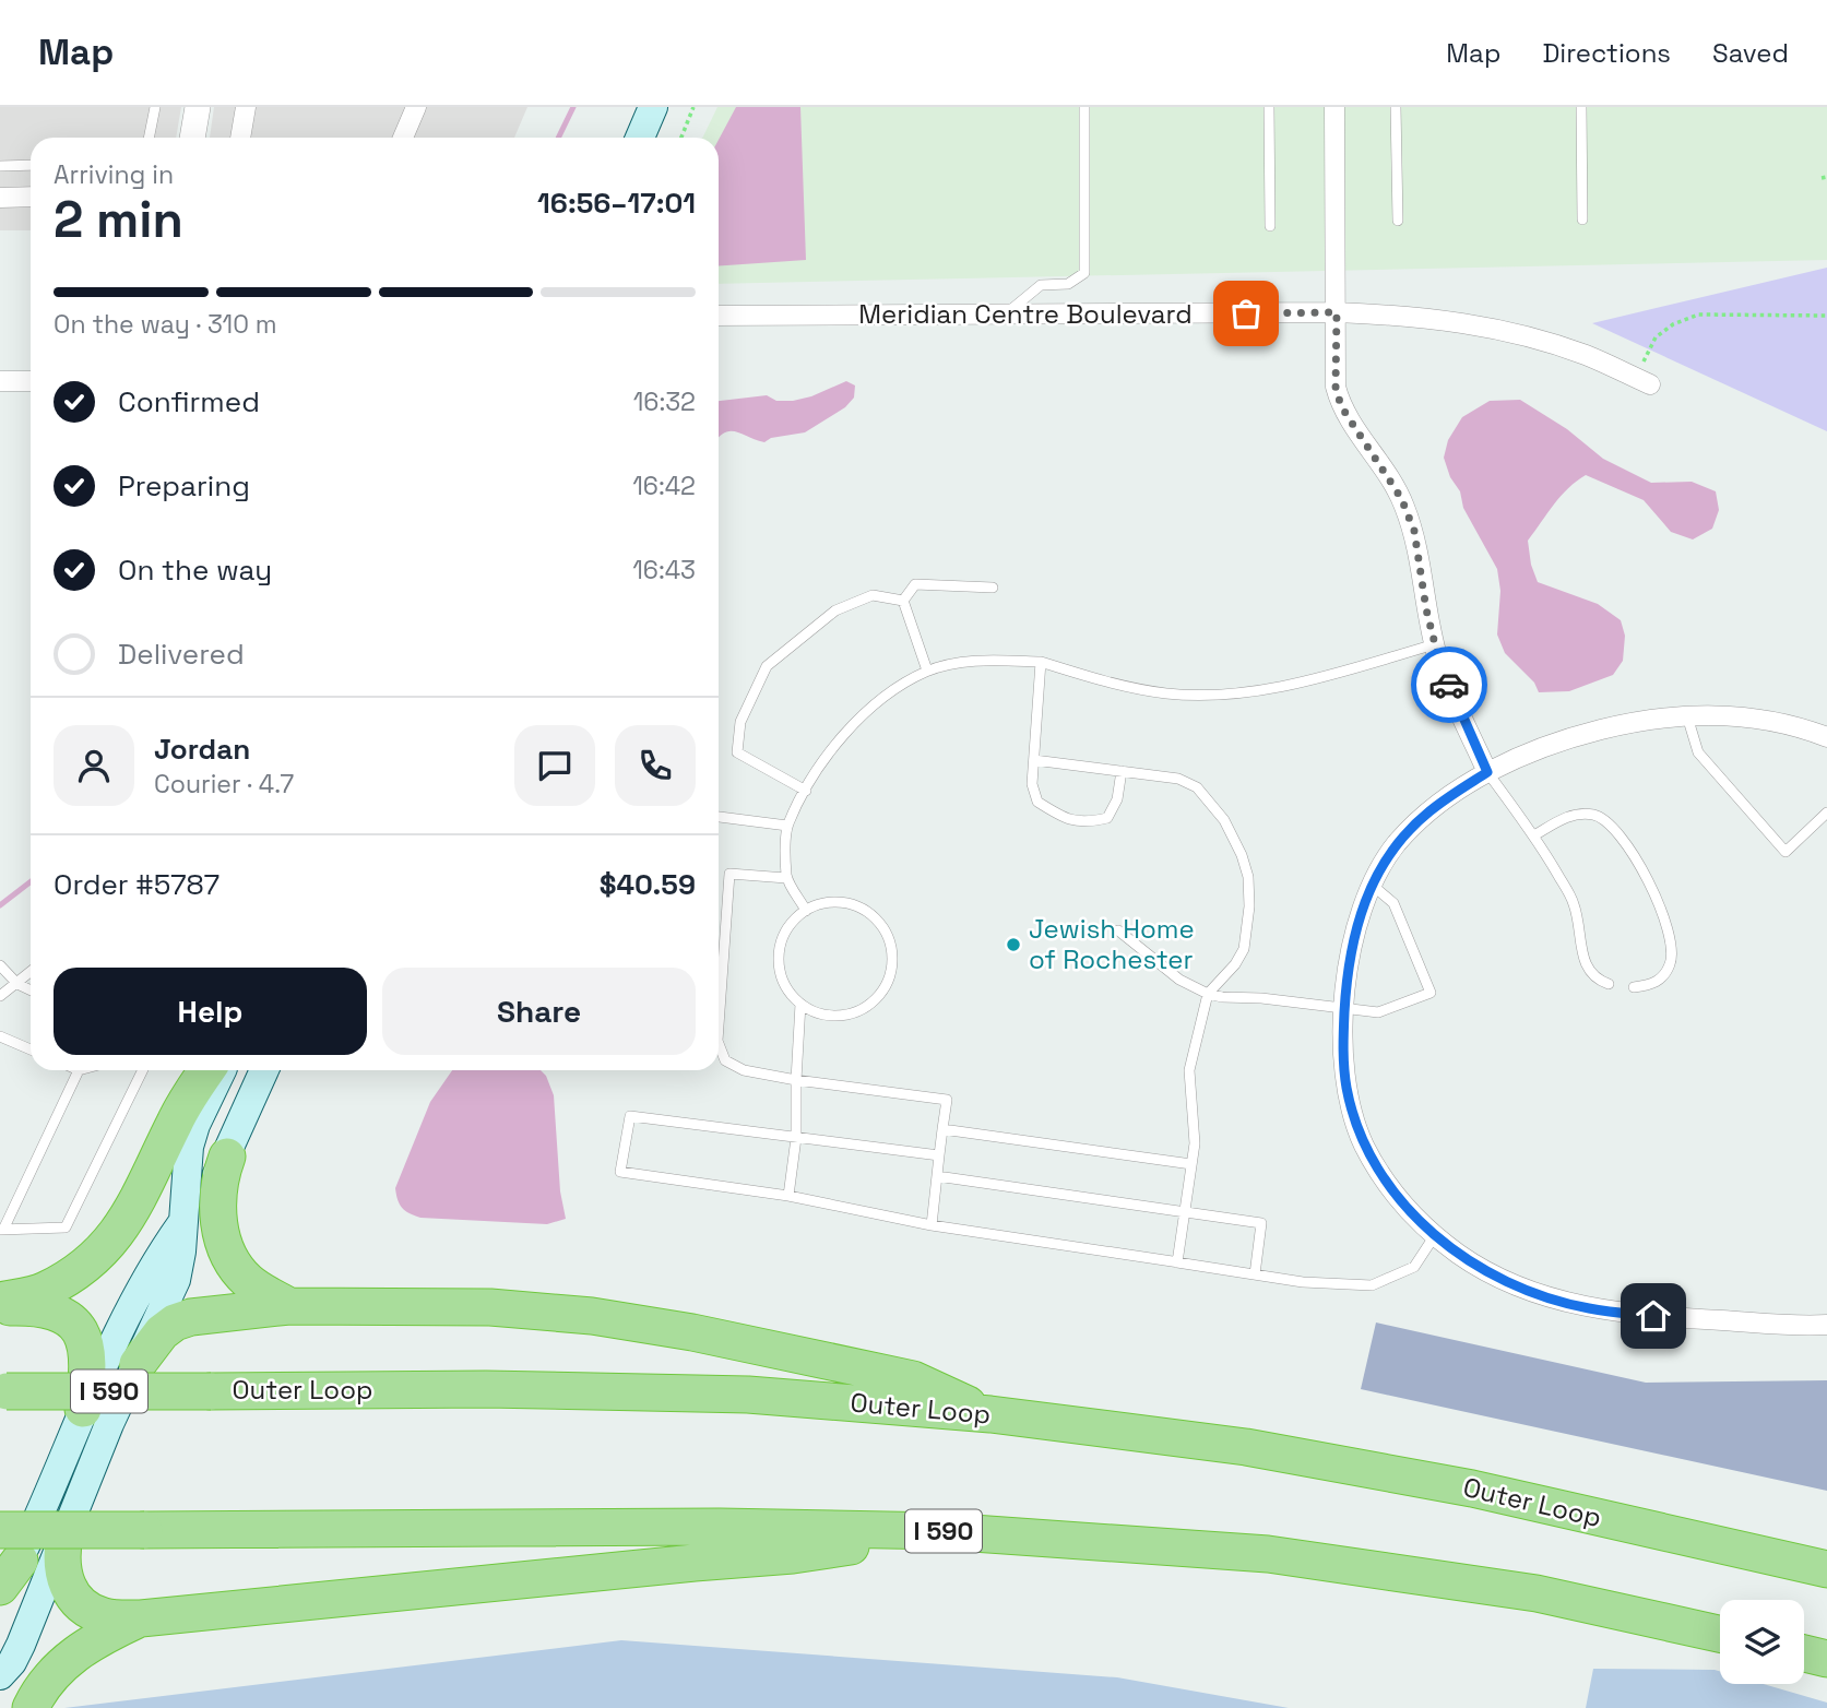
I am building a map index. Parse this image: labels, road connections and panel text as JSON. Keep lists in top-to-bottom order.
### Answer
{
  "streets": {
    "highway": ["Outer Loop", "I 590"],
    "street": ["Meridian Centre Boulevard"]
  },
  "places": ["Jewish Home of Rochester"],
  "page": {
    "header": "Map",
    "nav": ["Map", "Directions", "Saved"],
    "heading": ["2 min", "Arriving in", "16:56–17:01"],
    "panel": [
      "Jordan",
      "Courier · 4.7",
      "Order #5787",
      "$40.59"
    ],
    "bar": "On the way · 310 m",
    "list": [
      ["Confirmed", "16:32"],
      ["Preparing", "16:42"],
      ["On the way", "16:43"],
      "Delivered"
    ],
    "buttons": ["Help", "Share"]
  }
}
